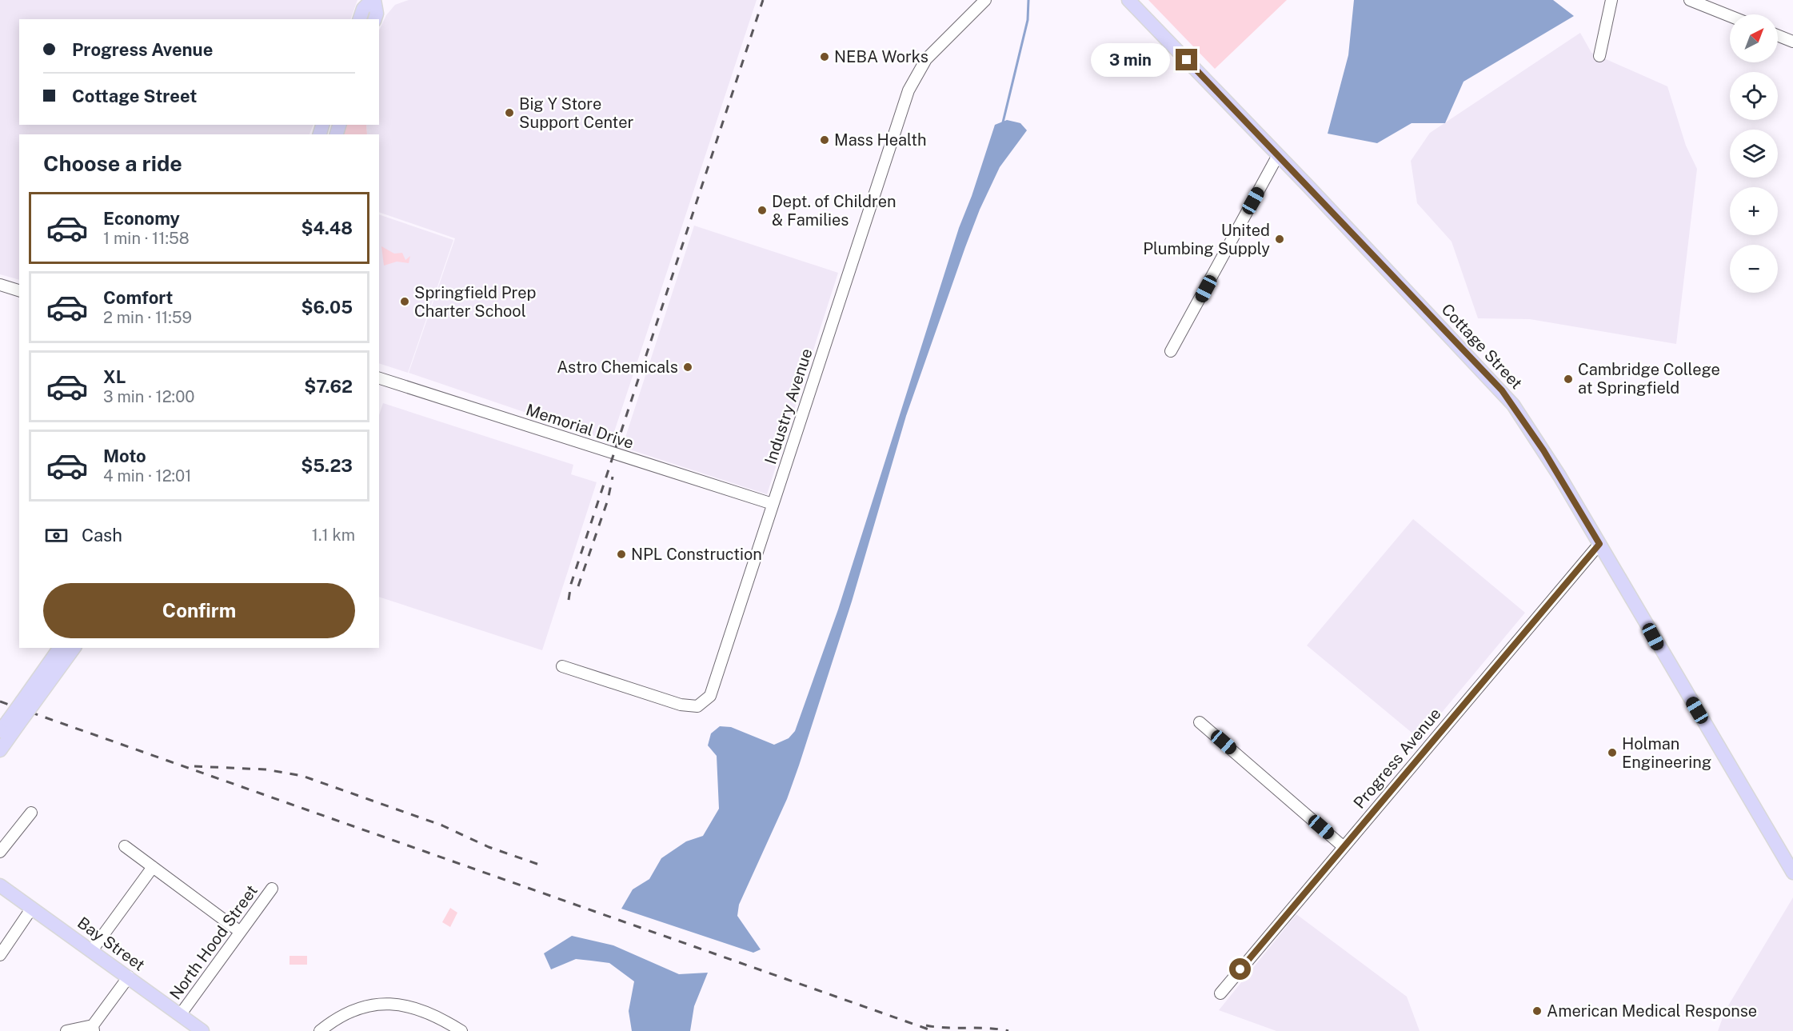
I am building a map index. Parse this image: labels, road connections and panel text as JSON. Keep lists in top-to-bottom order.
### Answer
{
  "streets": {
    "main road": ["Cottage Street", "Bay Street"],
    "street": [
      "Industry Avenue",
      "Memorial Drive",
      "Progress Avenue",
      "North Hood Street"
    ]
  },
  "crossings": [
    ["Cottage Street", "Progress Avenue"],
    ["Industry Avenue", "Memorial Drive"],
    ["North Hood Street", "Bay Street"]
  ],
  "places": [
    "NEBA Works",
    "Big Y Store Support Center",
    "Mass Health",
    "Dept. of Children & Families",
    "United Plumbing Supply",
    "Springfield Prep Charter School",
    "Astro Chemicals",
    "Cambridge College at Springfield",
    "NPL Construction",
    "Holman Engineering",
    "American Medical Response"
  ],
  "north": "top right",
  "page": {
    "map_buttons": ["+", "−"],
    "banner": ["Progress Avenue", "Cottage Street"],
    "bubble": "3 min",
    "heading": "Choose a ride",
    "list": [
      {
        "name": "Economy",
        "note": "1 min · 11:58",
        "value": "$4.48"
      },
      {
        "name": "Comfort",
        "note": "2 min · 11:59",
        "value": "$6.05"
      },
      {
        "name": "XL",
        "note": "3 min · 12:00",
        "value": "$7.62"
      },
      {
        "name": "Moto",
        "note": "4 min · 12:01",
        "value": "$5.23"
      }
    ],
    "pay": ["Cash", "1.1 km"],
    "buttons": "Confirm"
  }
}
